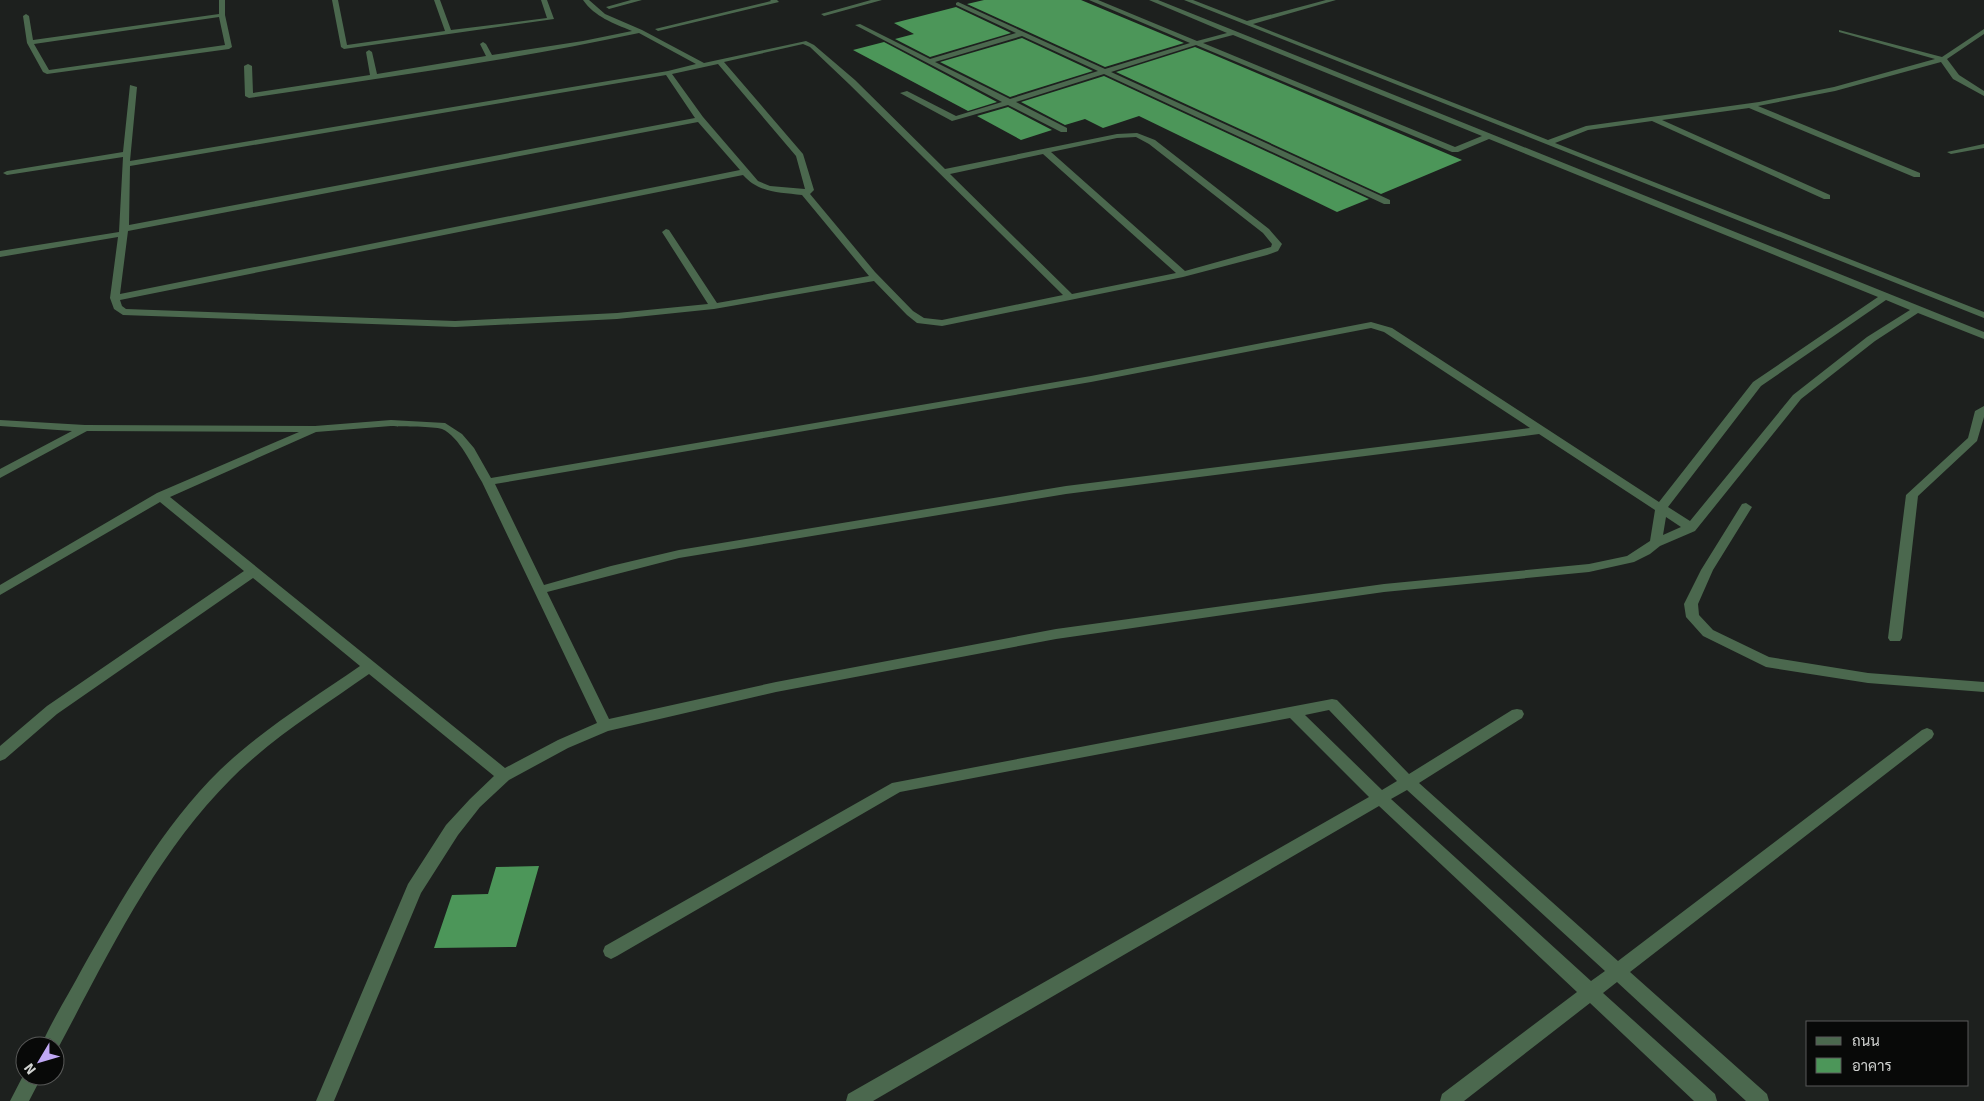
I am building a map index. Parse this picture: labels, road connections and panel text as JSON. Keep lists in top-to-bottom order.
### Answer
{
  "legend": ["ถนน", "อาคาร"],
  "north": "bottom left"
}
